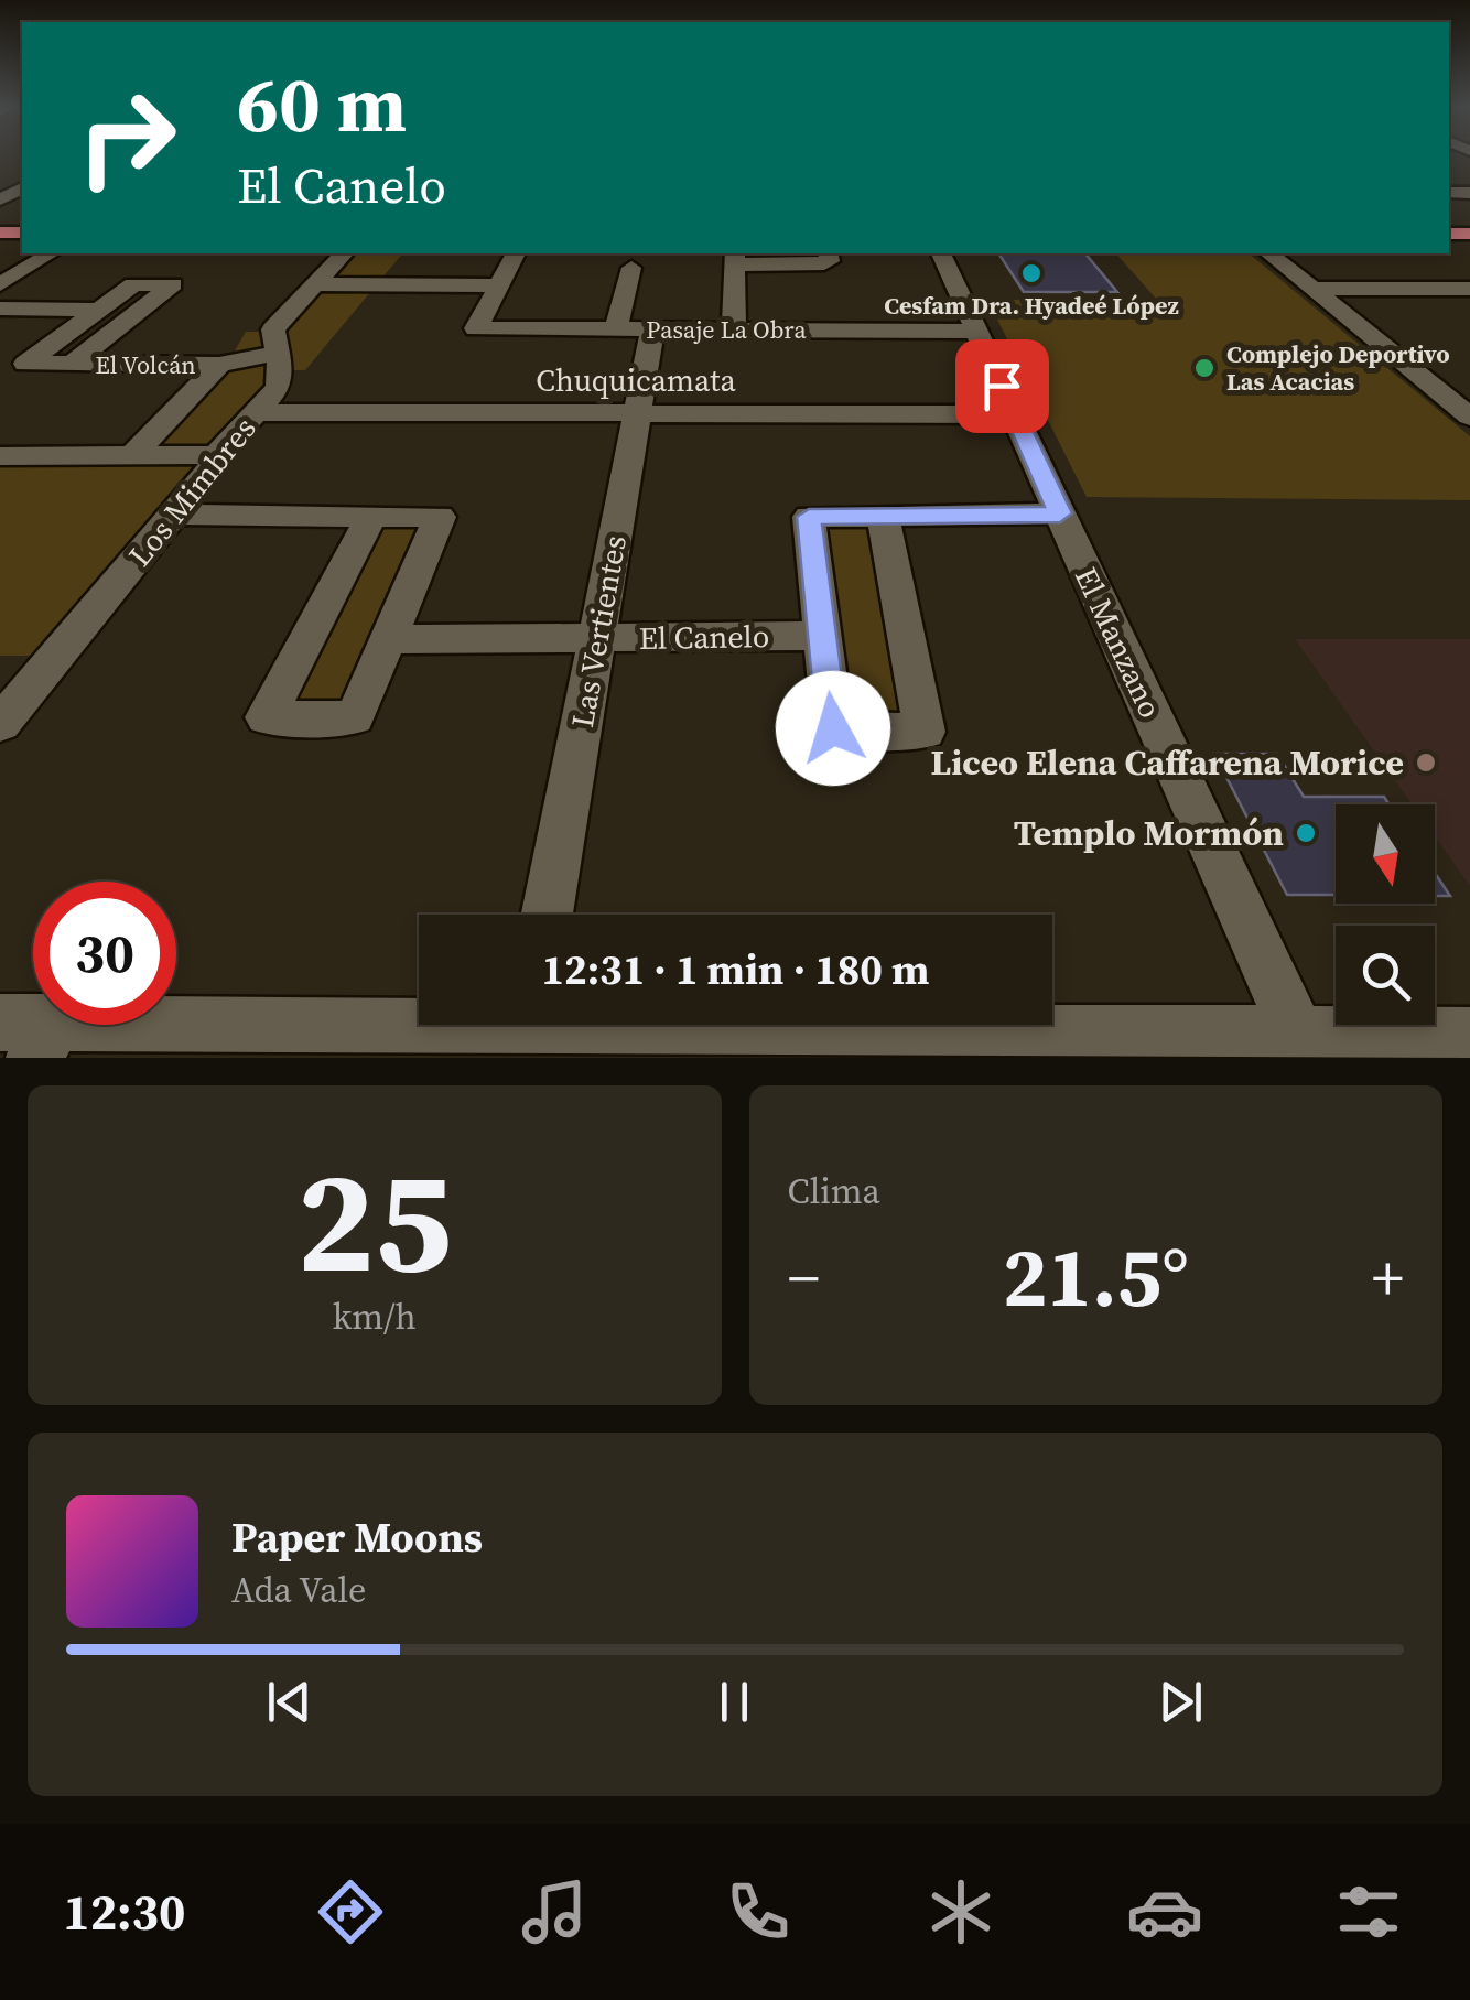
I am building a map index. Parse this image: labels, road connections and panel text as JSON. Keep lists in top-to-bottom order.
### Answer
{
  "streets": {
    "street": [
      "Pasaje La Obra",
      "El Volcán",
      "Chuquicamata",
      "Los Mimbres",
      "Las Vertientes",
      "El Canelo",
      "El Manzano"
    ]
  },
  "crossings": [
    ["Pasaje La Obra", "Las Vertientes"],
    ["Pasaje La Obra", "El Manzano"],
    ["El Volcán", "Los Mimbres"],
    ["Chuquicamata", "Los Mimbres"],
    ["Chuquicamata", "Las Vertientes"],
    ["Chuquicamata", "El Manzano"],
    ["Las Vertientes", "El Canelo"]
  ],
  "places": [
    "Cesfam Dra. Hyadeé López",
    "Complejo Deportivo Las Acacias",
    "Liceo Elena Caffarena Morice",
    "Templo Mormón"
  ],
  "north": "bottom",
  "page": {
    "turn": ["60 m", "El Canelo"],
    "limit": "30",
    "trip": "12:31 · 1 min · 180 m",
    "tile": [
      ["25", "km/h"],
      "Clima"
    ],
    "heat": ["−", "21.5°", "+"],
    "song": ["Paper Moons", "Ada Vale"],
    "tabs": "12:30"
  }
}
